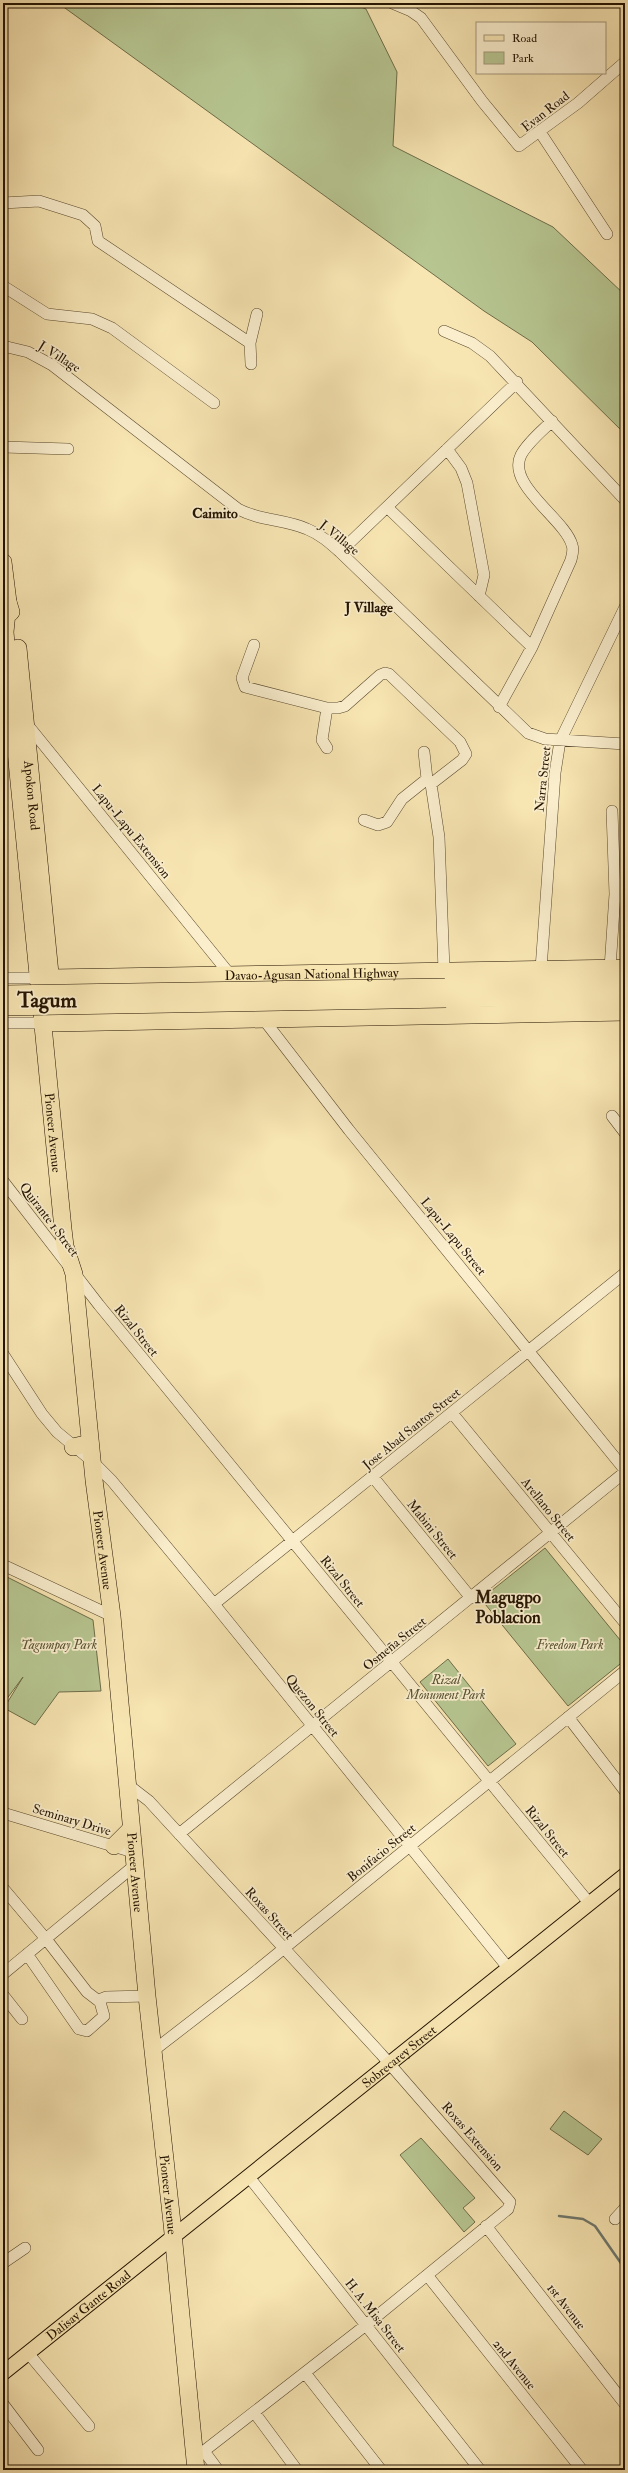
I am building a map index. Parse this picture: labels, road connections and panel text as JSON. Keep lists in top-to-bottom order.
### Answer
{
  "streets": {
    "highway": ["Apokon Road", "Davao-Agusan National Highway", "Pioneer Avenue"],
    "main road": ["Sobrecarey Street", "Dalisay Gante Road"],
    "street": [
      "Evan Road",
      "J. Village",
      "Narra Street",
      "Lapu-Lapu Extension",
      "Quirante 1 Street",
      "Lapu-Lapu Street",
      "Rizal Street",
      "Jose Abad Santos Street",
      "Arellano Street",
      "Mabini Street",
      "Osmeña Street",
      "Quezon Street",
      "Seminary Drive",
      "Bonifacio Street",
      "Roxas Street",
      "Roxas Extension",
      "1st Avenue",
      "H. A. Misa Street",
      "2nd Avenue"
    ]
  },
  "crossings": [
    ["J. Village", "Narra Street"],
    ["Narra Street", "Davao-Agusan National Highway"],
    ["Apokon Road", "Lapu-Lapu Extension"],
    ["Apokon Road", "Davao-Agusan National Highway"],
    ["Apokon Road", "Pioneer Avenue"],
    ["Lapu-Lapu Extension", "Davao-Agusan National Highway"],
    ["Lapu-Lapu Extension", "Lapu-Lapu Street"],
    ["Davao-Agusan National Highway", "Pioneer Avenue"],
    ["Pioneer Avenue", "Quirante 1 Street"],
    ["Pioneer Avenue", "Rizal Street"],
    ["Pioneer Avenue", "Quezon Street"],
    ["Pioneer Avenue", "Seminary Drive"],
    ["Pioneer Avenue", "Bonifacio Street"],
    ["Pioneer Avenue", "Roxas Street"],
    ["Pioneer Avenue", "Sobrecarey Street"],
    ["Pioneer Avenue", "Roxas Extension"],
    ["Pioneer Avenue", "Dalisay Gante Road"],
    ["Quirante 1 Street", "Rizal Street"],
    ["Lapu-Lapu Street", "Jose Abad Santos Street"],
    ["Lapu-Lapu Street", "Osmeña Street"],
    ["Rizal Street", "Jose Abad Santos Street"],
    ["Rizal Street", "Osmeña Street"],
    ["Rizal Street", "Bonifacio Street"],
    ["Rizal Street", "Sobrecarey Street"],
    ["Jose Abad Santos Street", "Arellano Street"],
    ["Jose Abad Santos Street", "Mabini Street"],
    ["Jose Abad Santos Street", "Quezon Street"],
    ["Arellano Street", "Osmeña Street"],
    ["Mabini Street", "Osmeña Street"],
    ["Osmeña Street", "Quezon Street"],
    ["Osmeña Street", "Roxas Street"],
    ["Quezon Street", "Bonifacio Street"],
    ["Quezon Street", "Sobrecarey Street"],
    ["Bonifacio Street", "Roxas Street"],
    ["Roxas Street", "Sobrecarey Street"],
    ["Roxas Street", "Roxas Extension"],
    ["Sobrecarey Street", "Roxas Extension"],
    ["Sobrecarey Street", "Dalisay Gante Road"],
    ["Sobrecarey Street", "H. A. Misa Street"],
    ["Roxas Extension", "1st Avenue"],
    ["Roxas Extension", "H. A. Misa Street"],
    ["Roxas Extension", "2nd Avenue"]
  ],
  "districts": [
    "Caimito",
    "J Village",
    "Tagum",
    "Magugpo Poblacion"
  ],
  "parks": ["Tagumpay Park", "Freedom Park", "Rizal Monument Park"],
  "legend": ["Road", "Park"]
}
